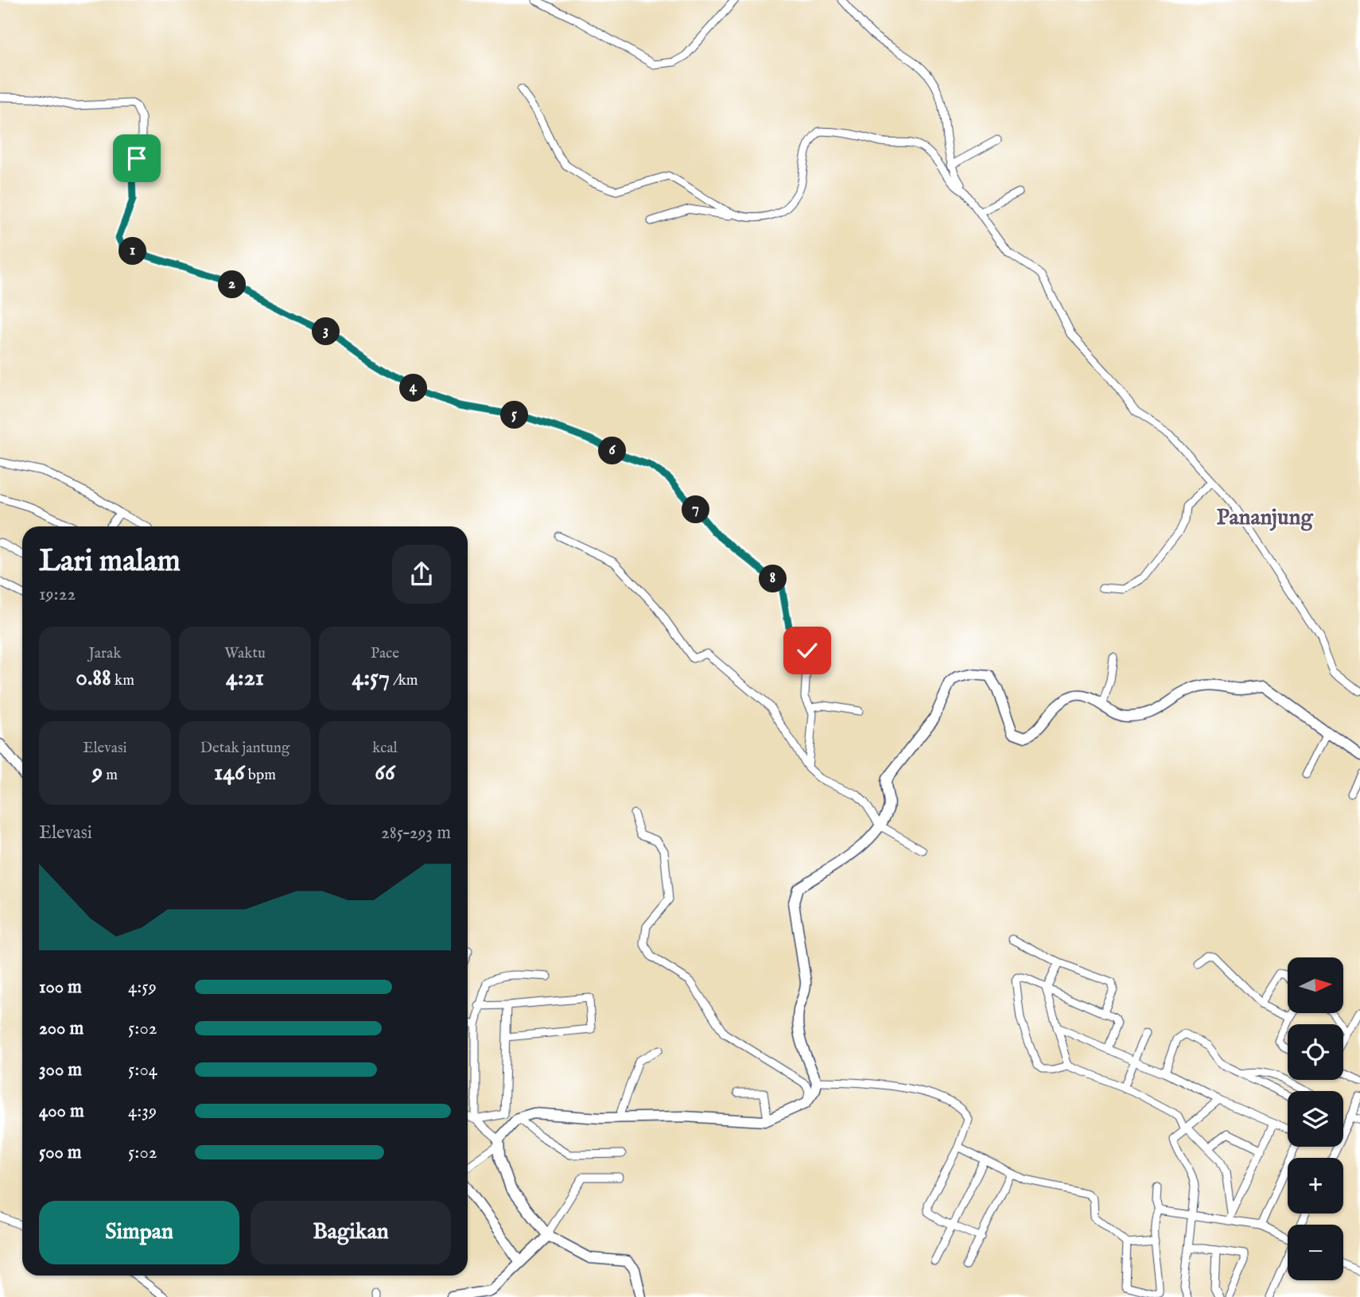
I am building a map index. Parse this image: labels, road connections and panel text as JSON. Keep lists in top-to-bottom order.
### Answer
{
  "districts": ["Pananjung"],
  "north": "right",
  "page": {
    "pins": [
      "1",
      "2",
      "3",
      "4",
      "5",
      "6",
      "7",
      "8"
    ],
    "heading": ["Lari malam", "19:22"],
    "stats": [
      ["Jarak", "0.88 km"],
      ["Waktu", "4:21"],
      ["Pace", "4:57 /km"],
      ["Elevasi", "9 m"],
      ["Detak jantung", "146 bpm"],
      ["kcal", "66"]
    ],
    "chart": ["Elevasi", "285–293 m"],
    "map_buttons": ["+", "−"],
    "list": [
      {
        "name": "100 m",
        "note": "4:59"
      },
      {
        "name": "200 m",
        "note": "5:02"
      },
      {
        "name": "300 m",
        "note": "5:04"
      },
      {
        "name": "400 m",
        "note": "4:39"
      },
      {
        "name": "500 m",
        "note": "5:02"
      }
    ],
    "buttons": ["Simpan", "Bagikan"]
  }
}
